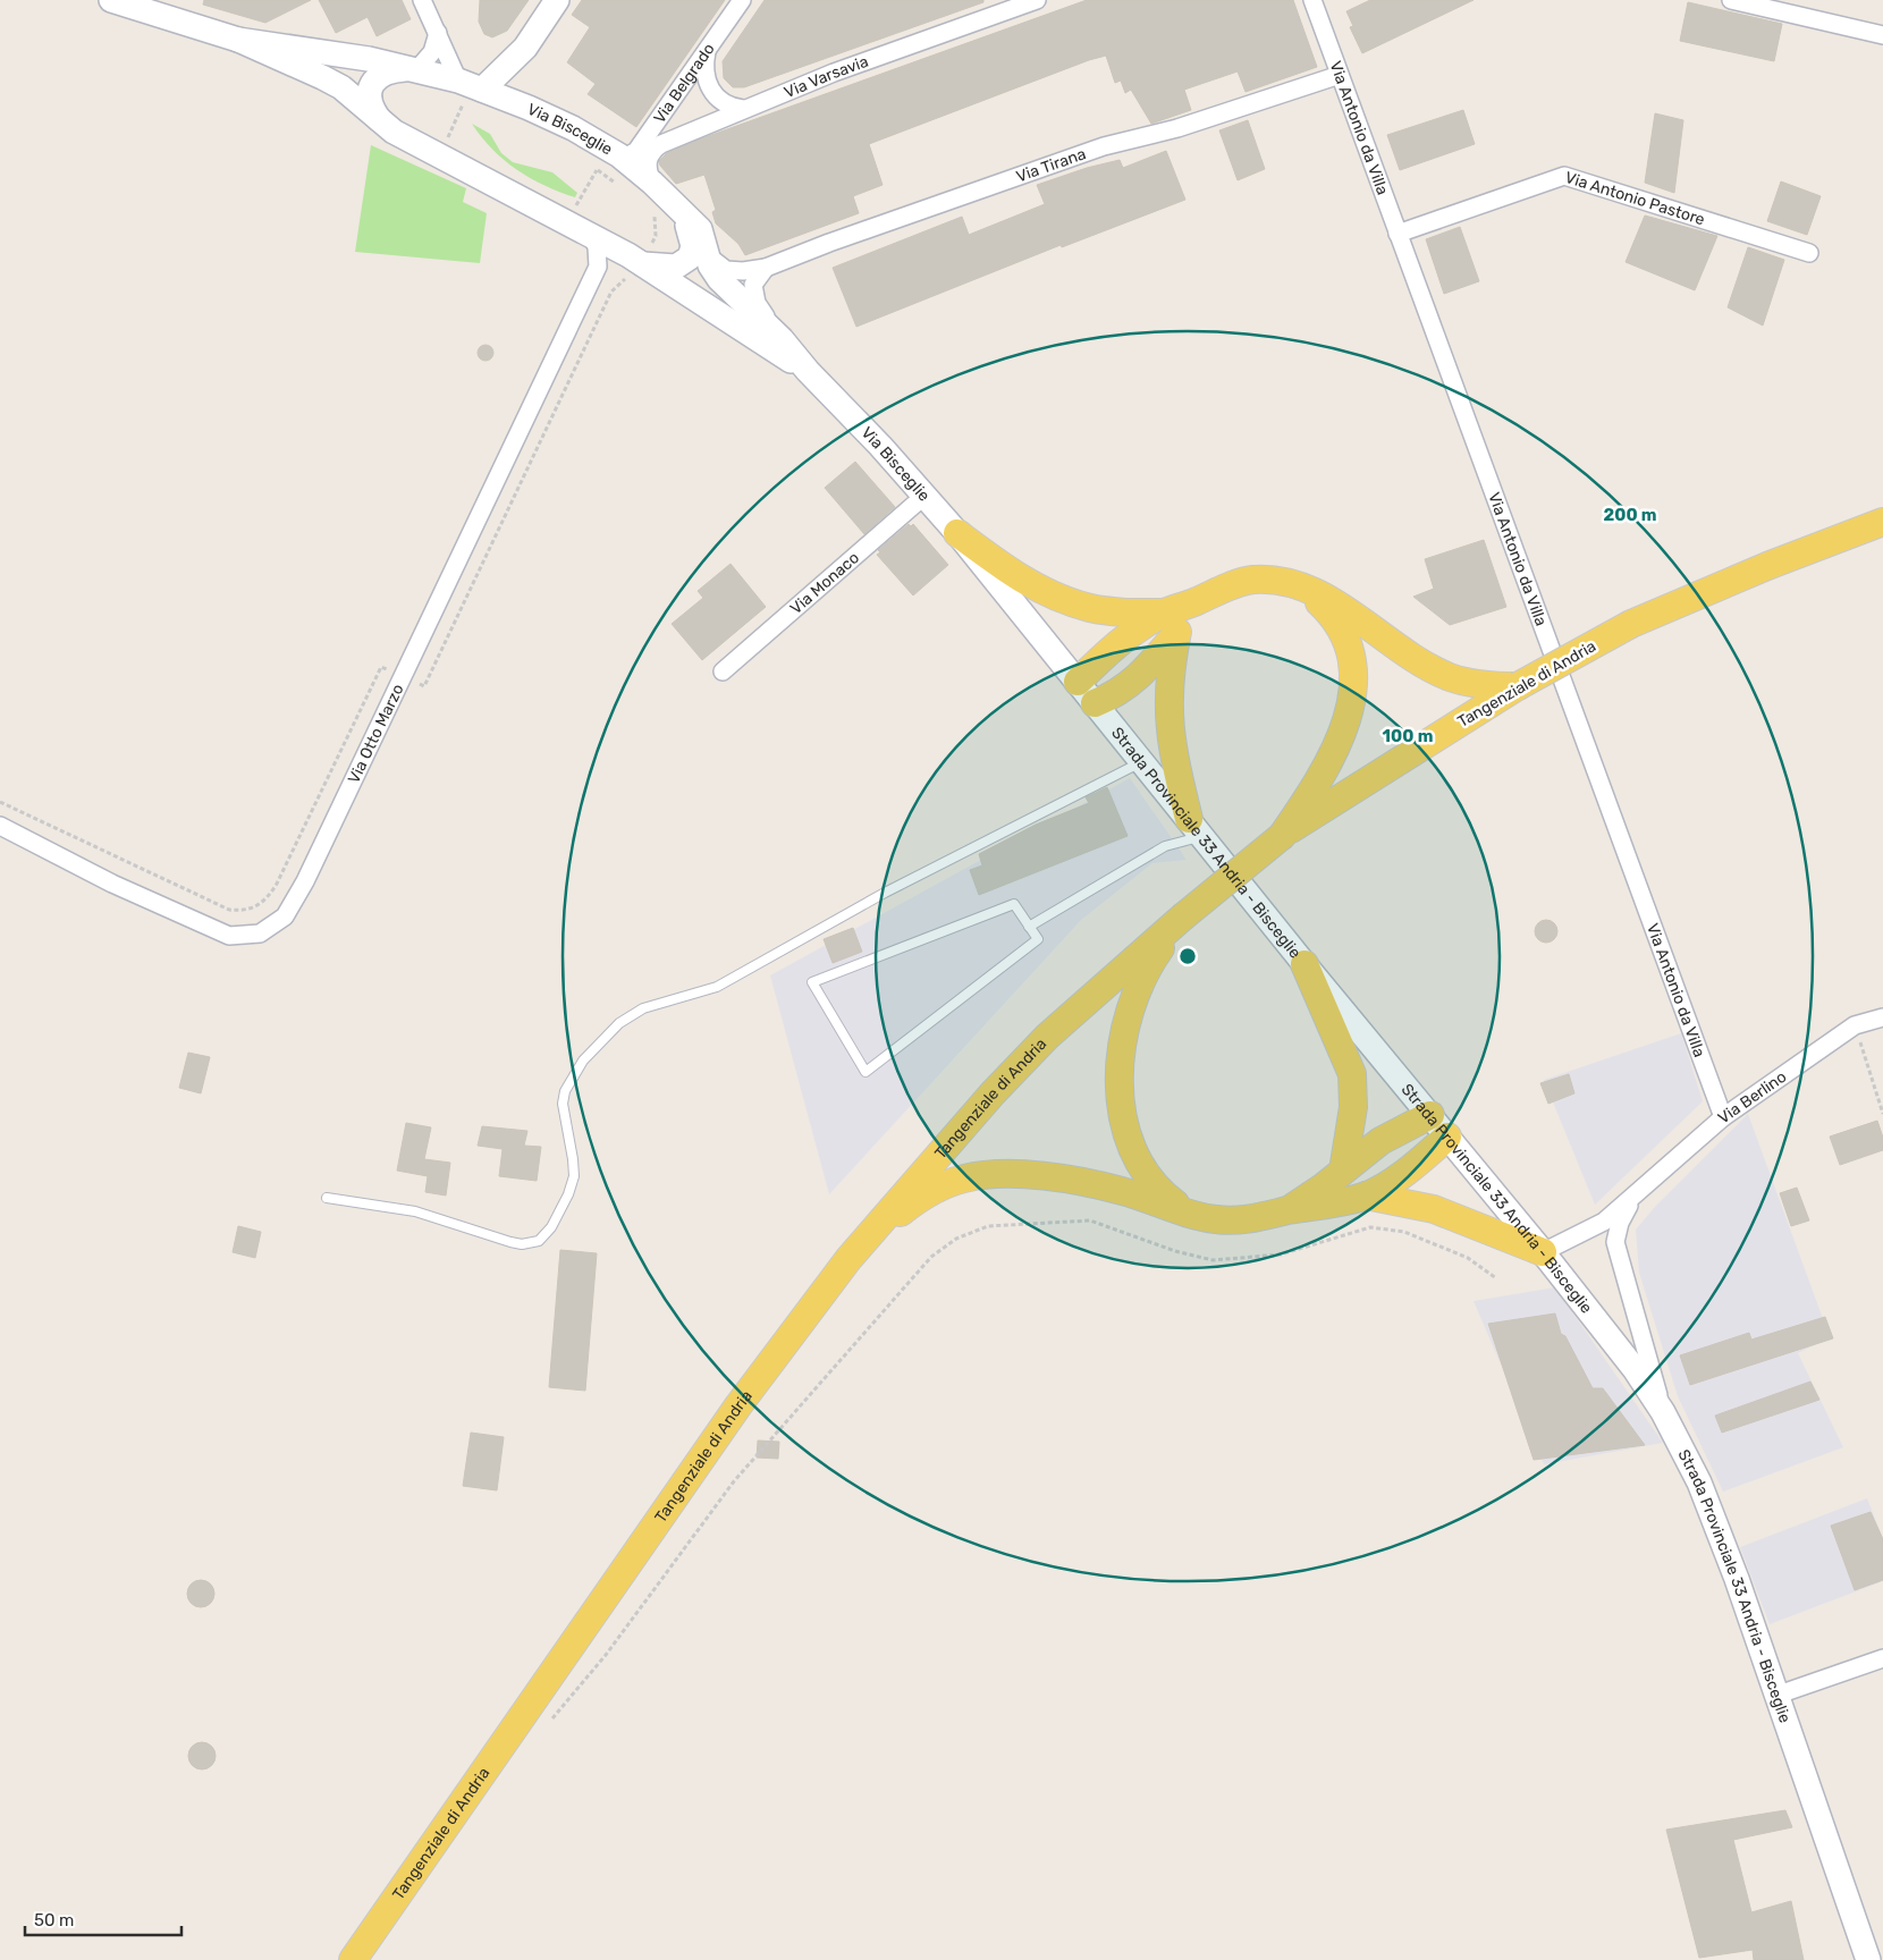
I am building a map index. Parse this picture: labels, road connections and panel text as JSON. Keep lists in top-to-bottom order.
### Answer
{
  "streets": {
    "main road": ["Via Bisceglie", "Tangenziale di Andria", "Strada Provinciale 33 Andria - Bisceglie"],
    "street": [
      "Via Varsavia",
      "Via Belgrado",
      "Via Antonio da Villa",
      "Via Tirana",
      "Via Antonio Pastore",
      "Via Monaco",
      "Via Otto Marzo",
      "Via Berlino"
    ]
  },
  "crossings": [
    ["Via Varsavia", "Via Bisceglie"],
    ["Via Belgrado", "Via Bisceglie"],
    ["Via Antonio da Villa", "Via Tirana"],
    ["Via Antonio da Villa", "Via Antonio Pastore"],
    ["Via Antonio da Villa", "Via Berlino"],
    ["Via Bisceglie", "Via Tirana"],
    ["Via Bisceglie", "Via Monaco"],
    ["Via Bisceglie", "Strada Provinciale 33 Andria - Bisceglie"],
    ["Strada Provinciale 33 Andria - Bisceglie", "Via Berlino"]
  ],
  "scale_bar": "50 m",
  "rings": ["200 m", "100 m"]
}
